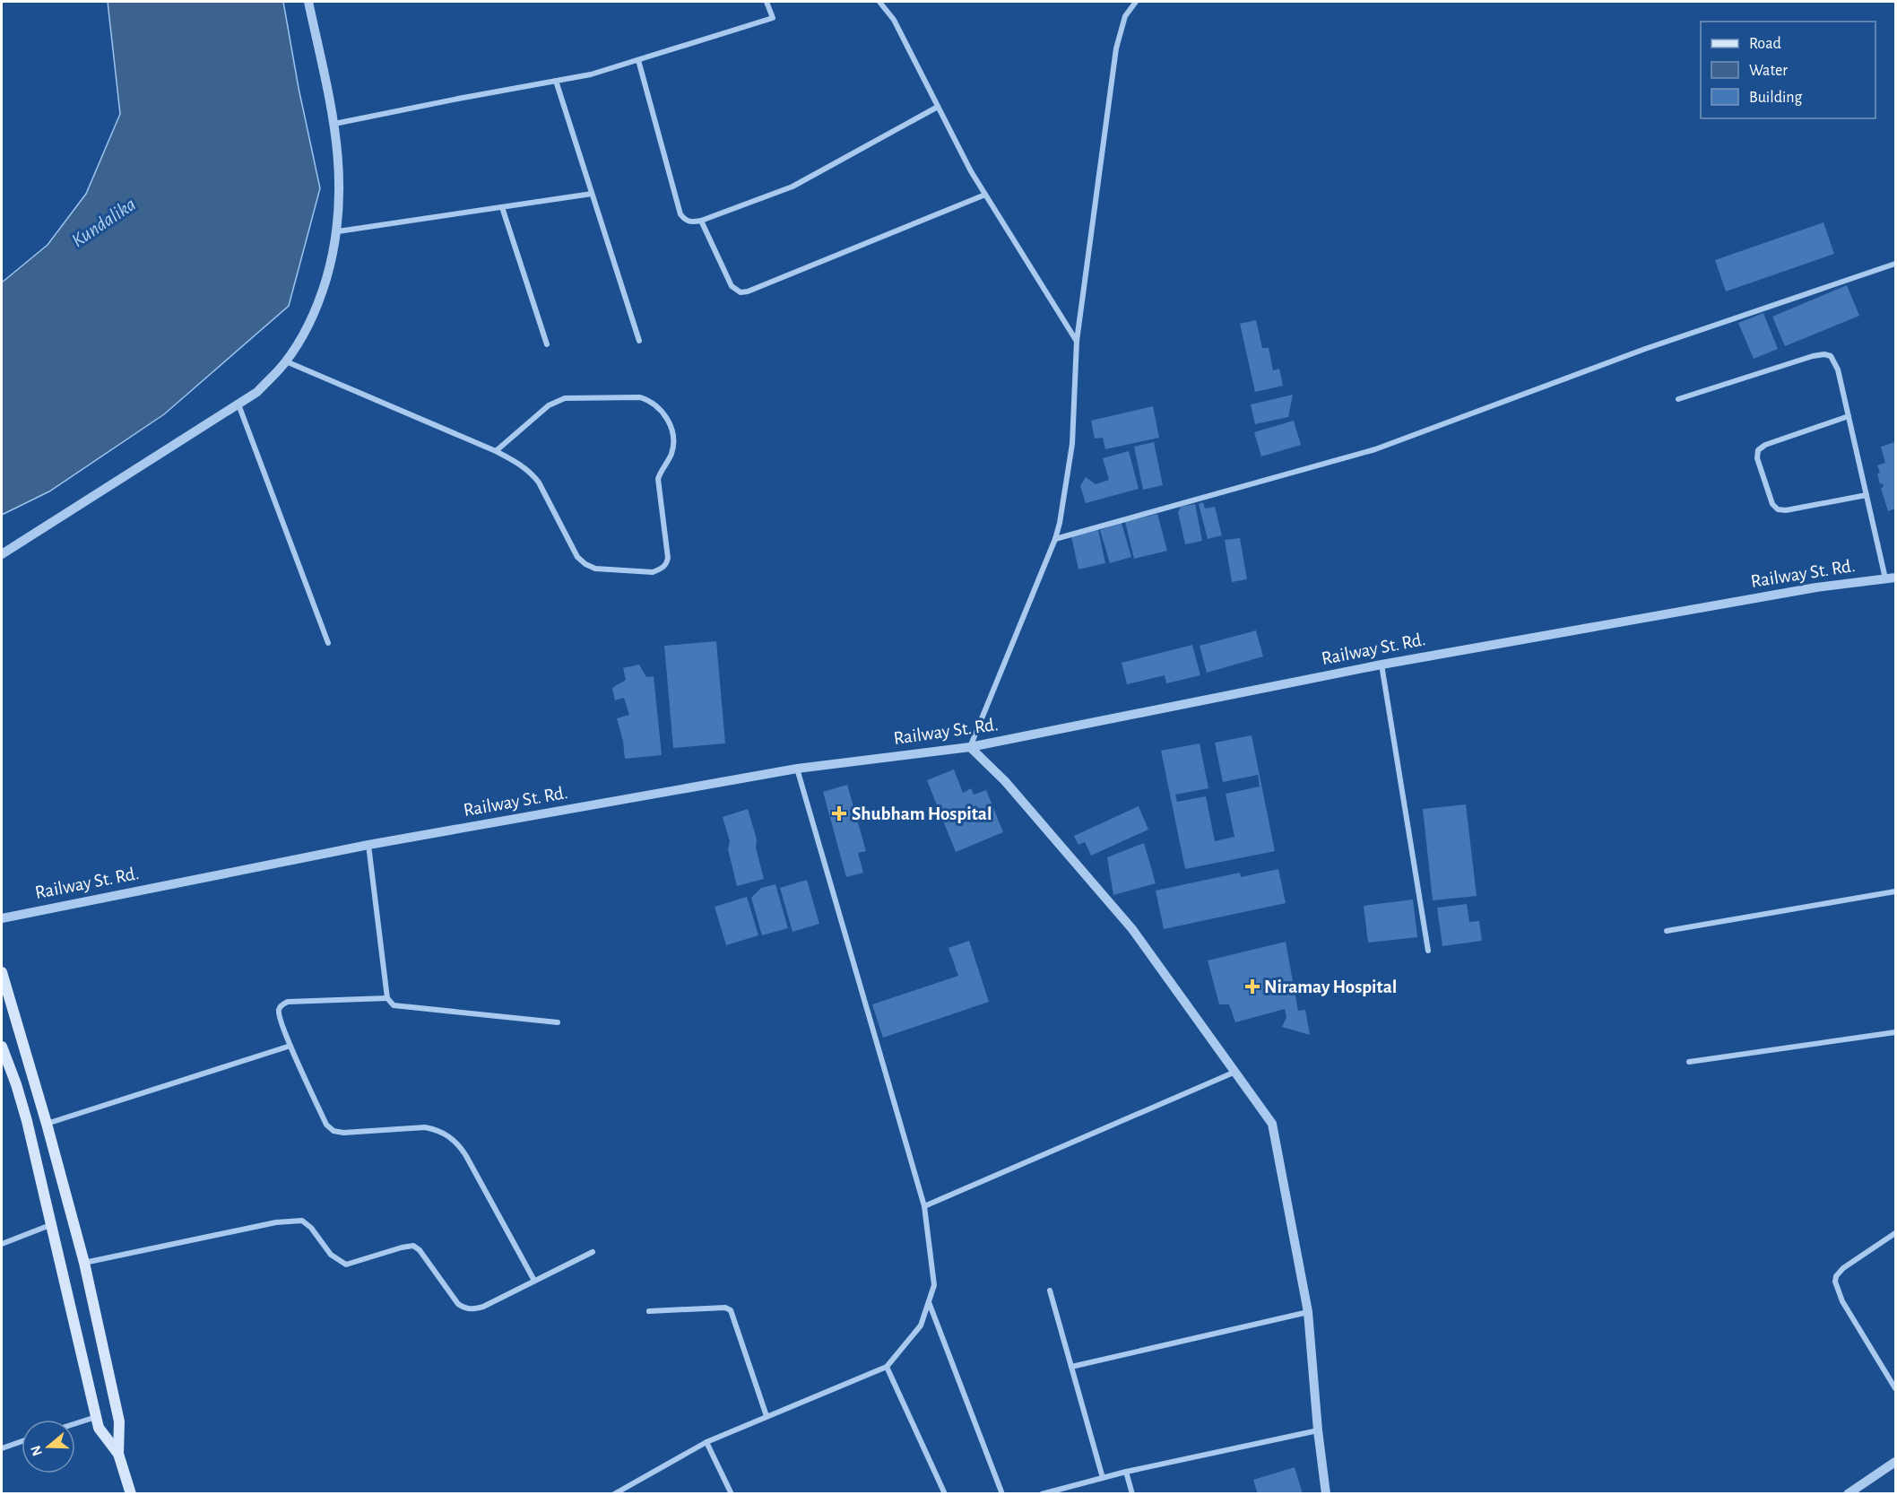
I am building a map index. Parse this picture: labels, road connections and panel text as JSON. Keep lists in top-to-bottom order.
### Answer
{
  "streets": {
    "street": ["Railway St. Rd."]
  },
  "water": ["Kundalika"],
  "places": {
    "health": ["Shubham Hospital", "Niramay Hospital"]
  },
  "legend": ["Road", "Water", "Building"],
  "north": "left"
}
